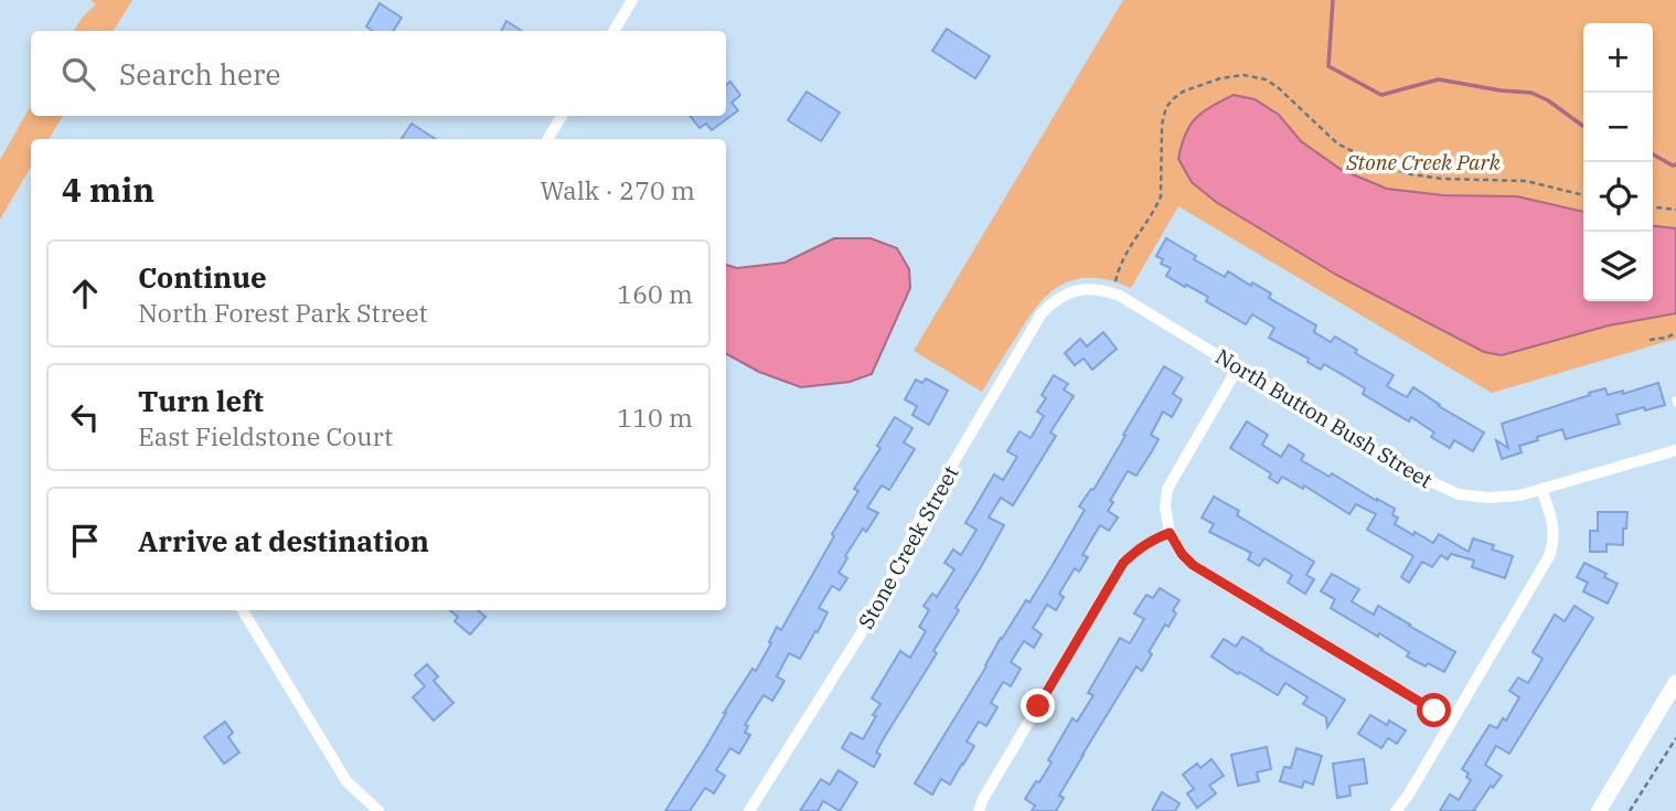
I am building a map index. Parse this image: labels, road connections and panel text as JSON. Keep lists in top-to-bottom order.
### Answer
{
  "streets": {
    "street": ["North Button Bush Street", "Stone Creek Street"]
  },
  "crossings": [
    ["North Button Bush Street", "Stone Creek Street"]
  ],
  "parks": ["Stone Creek Park"],
  "page": {
    "map_buttons": ["+", "−"],
    "search": "Search here",
    "heading": ["4 min", "Walk · 270 m"],
    "list": [
      ["Continue", "North Forest Park Street", "160 m"],
      ["Turn left", "East Fieldstone Court", "110 m"],
      "Arrive at destination"
    ]
  }
}
